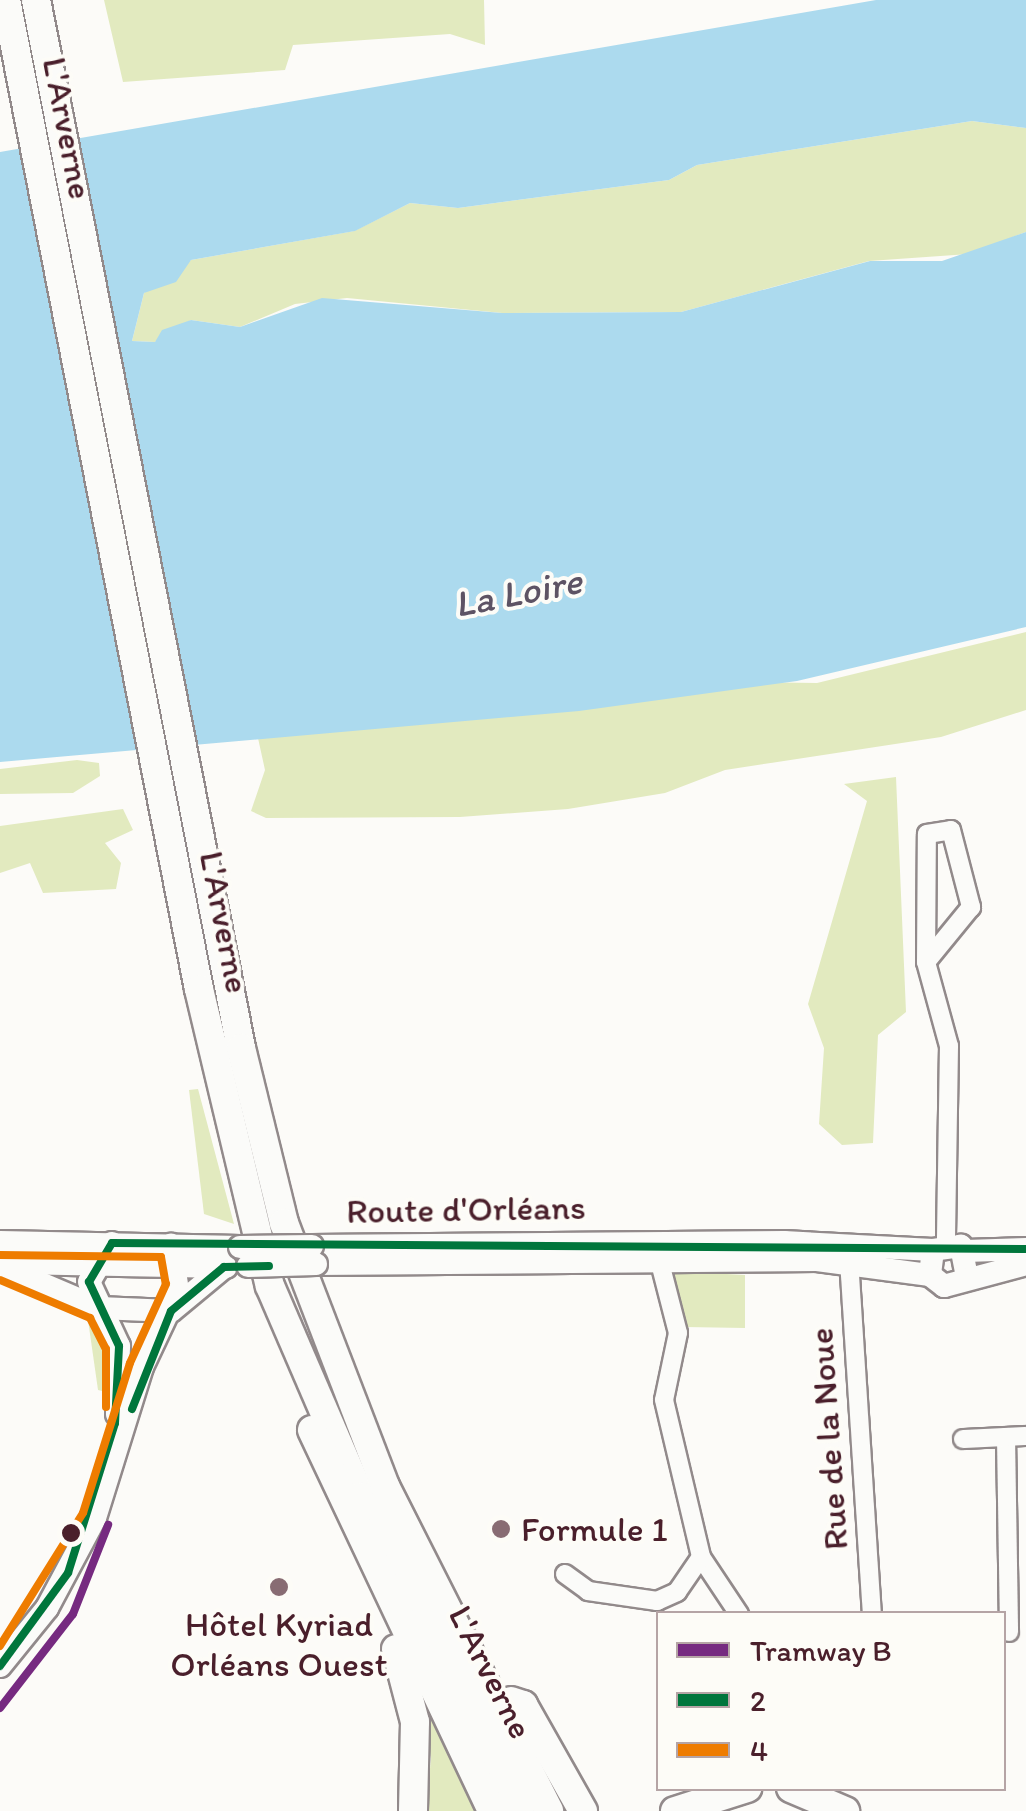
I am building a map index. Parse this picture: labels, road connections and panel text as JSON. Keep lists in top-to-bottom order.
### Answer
{
  "streets": {
    "highway": ["L'Arverne"],
    "main road": ["Route d'Orléans"],
    "street": ["Rue de la Noue"]
  },
  "crossings": [
    ["Route d'Orléans", "Rue de la Noue"]
  ],
  "water": ["La Loire"],
  "places": ["Formule 1", "Hôtel Kyriad Orléans Ouest"],
  "lines": ["transit line 2", "transit line 4", "tram line B"],
  "legend": ["Tramway B", "2", "4"]
}
